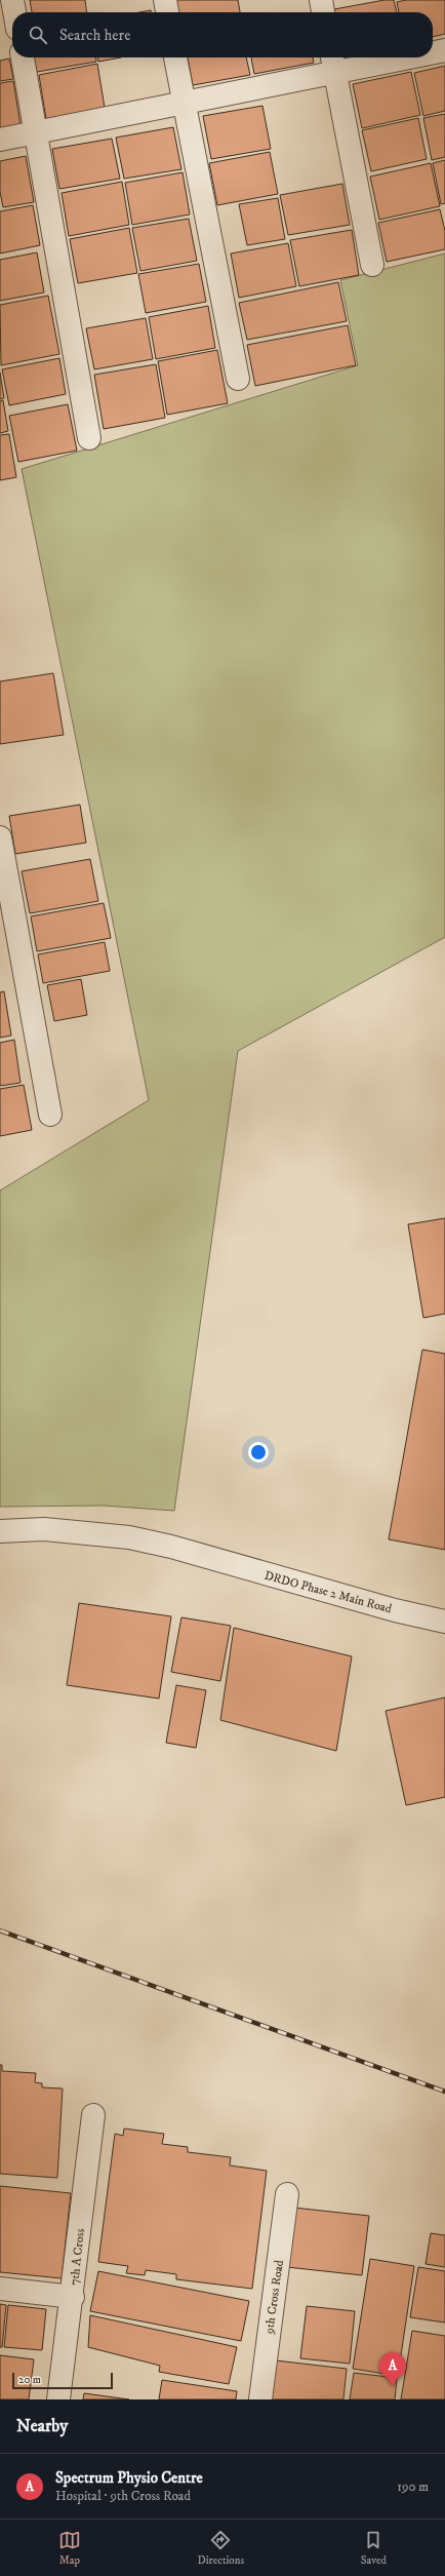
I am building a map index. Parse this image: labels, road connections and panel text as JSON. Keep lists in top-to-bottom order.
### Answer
{
  "streets": {
    "street": ["DRDO Phase 2 Main Road", "7th A Cross", "9th Cross Road"]
  },
  "scale_bar": "20 m",
  "page": {
    "search": "Search here",
    "pins": "A",
    "scale": "20 m",
    "heading": "Nearby",
    "list": [
      {
        "mark": "A",
        "name": "Spectrum Physio Centre",
        "note": "Hospital · 9th Cross Road",
        "value": "190 m"
      }
    ],
    "nav": ["Map", "Directions", "Saved"]
  }
}
